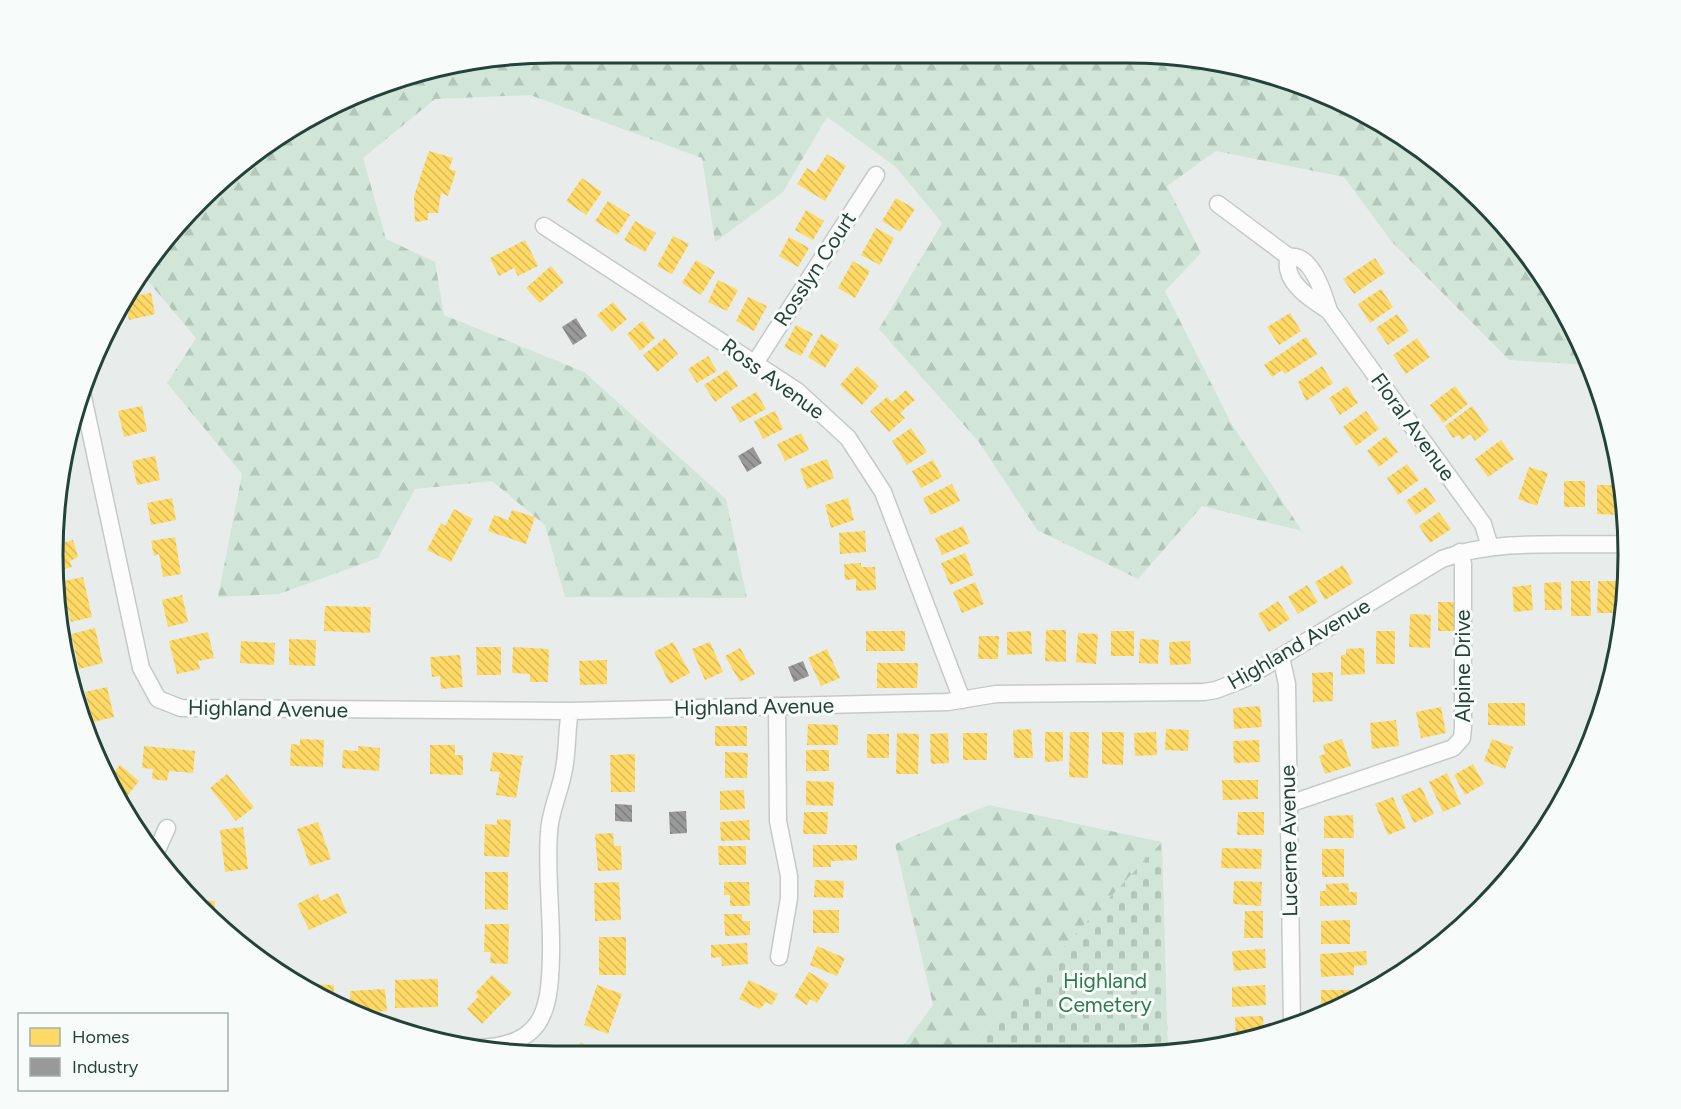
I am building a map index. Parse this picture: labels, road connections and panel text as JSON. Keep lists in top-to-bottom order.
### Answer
{
  "streets": {
    "street": [
      "Rosslyn Court",
      "Ross Avenue",
      "Floral Avenue",
      "Highland Avenue",
      "Alpine Drive",
      "Lucerne Avenue"
    ]
  },
  "crossings": [
    ["Rosslyn Court", "Ross Avenue"],
    ["Ross Avenue", "Highland Avenue"],
    ["Floral Avenue", "Highland Avenue"],
    ["Highland Avenue", "Alpine Drive"],
    ["Highland Avenue", "Lucerne Avenue"],
    ["Alpine Drive", "Lucerne Avenue"]
  ],
  "parks": ["Highland Cemetery"],
  "legend": ["Homes", "Industry"]
}
